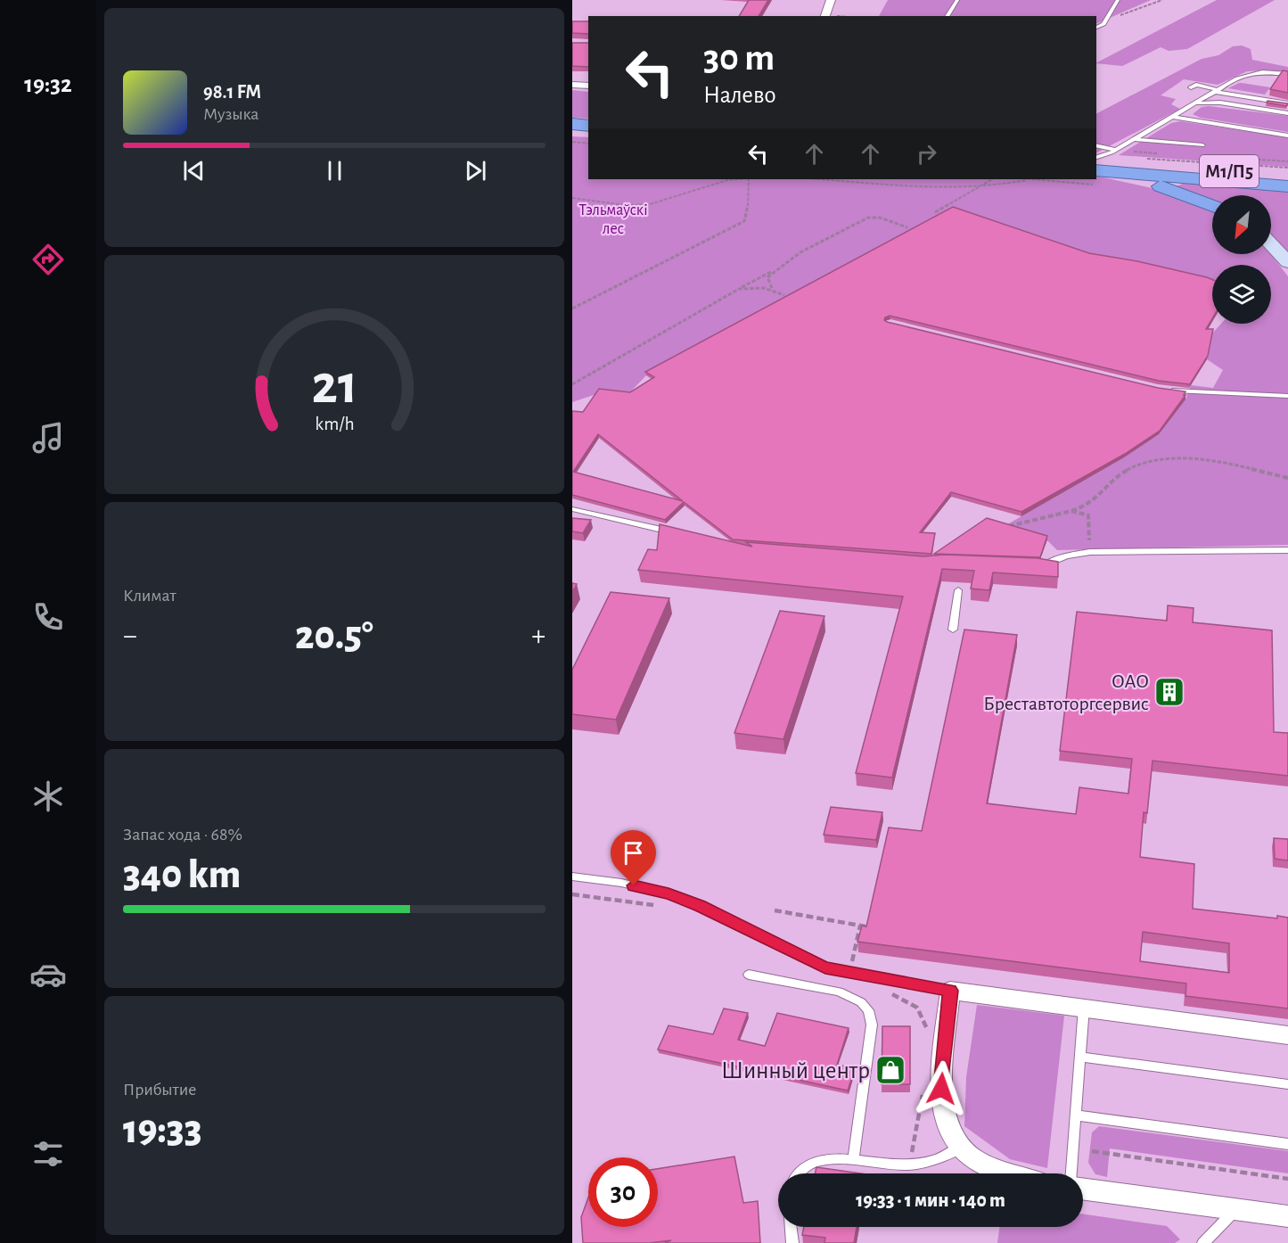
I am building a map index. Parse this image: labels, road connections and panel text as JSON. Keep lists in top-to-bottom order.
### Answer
{
  "streets": {
    "highway": ["М1/П5"]
  },
  "parks": ["Тэльмаўскі лес"],
  "places": {
    "building": ["ОАО Бреставтоторгсервис"],
    "shop": ["Шинный центр"]
  },
  "north": "bottom left",
  "page": {
    "tabs": "19:32",
    "turn": ["30 m", "Налево"],
    "song": ["98.1 FM", "Музыка"],
    "tile": [
      "Климат",
      ["Запас хода · 68%", "340 km"],
      ["Прибытие", "19:33"]
    ],
    "heat": ["−", "20.5°", "+"],
    "limit": "30",
    "trip": "19:33 · 1 мин · 140 m",
    "gauge": ["21", "km/h"]
  }
}
